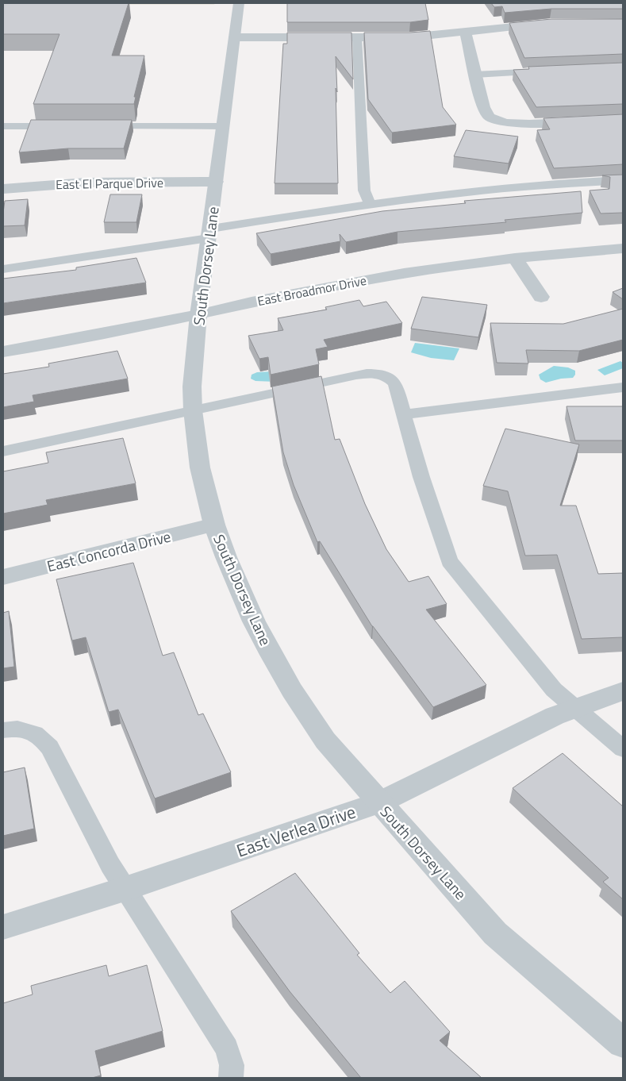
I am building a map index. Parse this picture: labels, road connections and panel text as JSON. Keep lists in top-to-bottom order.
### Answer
{
  "streets": {
    "street": [
      "East El Parque Drive",
      "South Dorsey Lane",
      "East Broadmor Drive",
      "East Concorda Drive",
      "East Verlea Drive"
    ]
  },
  "crossings": [
    ["East El Parque Drive", "South Dorsey Lane"],
    ["South Dorsey Lane", "East Broadmor Drive"],
    ["South Dorsey Lane", "East Concorda Drive"],
    ["South Dorsey Lane", "East Verlea Drive"]
  ]
}
